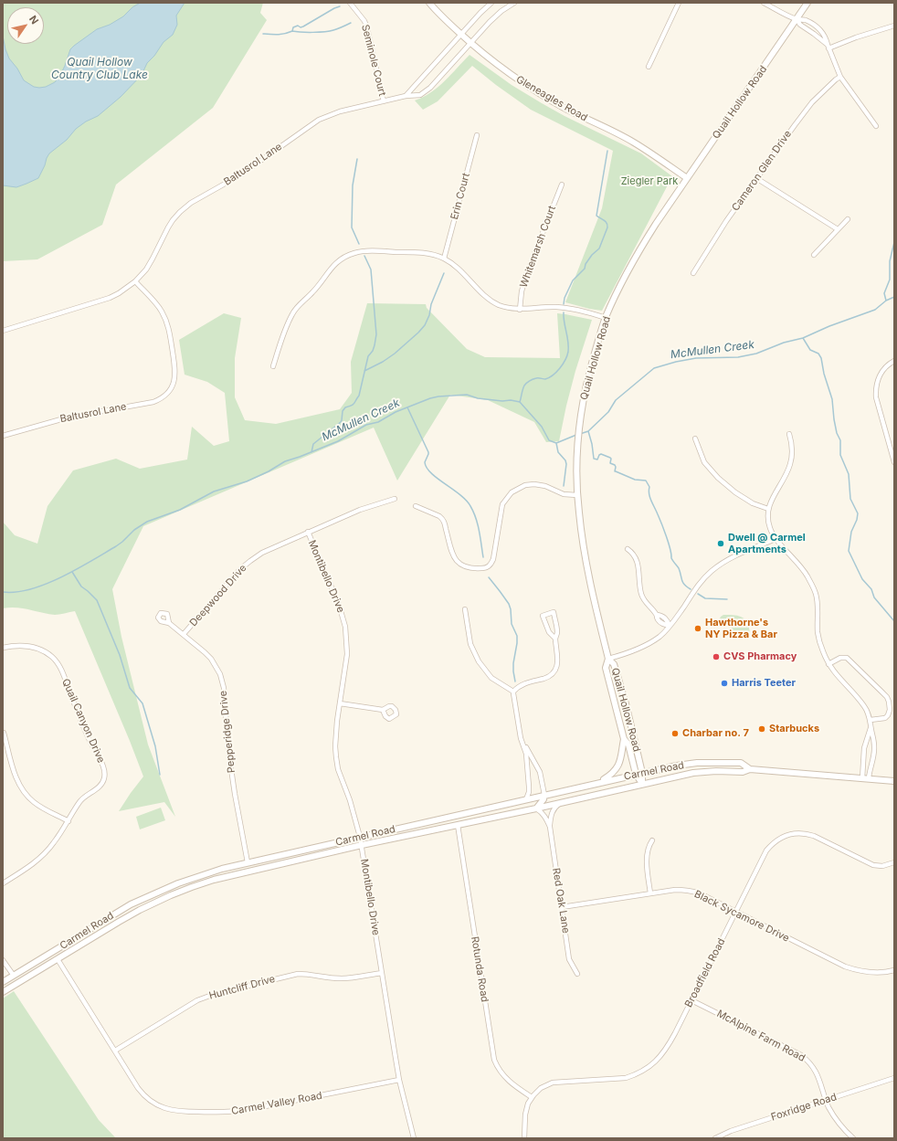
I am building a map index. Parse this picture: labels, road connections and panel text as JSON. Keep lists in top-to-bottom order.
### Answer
{
  "streets": {
    "main road": ["Gleneagles Road", "Quail Hollow Road", "Carmel Road"],
    "street": [
      "Seminole Court",
      "Baltusrol Lane",
      "Cameron Glen Drive",
      "Erin Court",
      "Whitemarsh Court",
      "Montibello Drive",
      "Deepwood Drive",
      "Quail Canyon Drive",
      "Pepperidge Drive",
      "Red Oak Lane",
      "Black Sycamore Drive",
      "Rotunda Road",
      "Broadfield Road",
      "Huntcliff Drive",
      "McAlpine Farm Road",
      "Carmel Valley Road",
      "Foxridge Road"
    ]
  },
  "crossings": [
    ["Seminole Court", "Baltusrol Lane"],
    ["Gleneagles Road", "Quail Hollow Road"],
    ["Gleneagles Road", "Baltusrol Lane"],
    ["Quail Hollow Road", "Carmel Road"],
    ["Montibello Drive", "Deepwood Drive"],
    ["Montibello Drive", "Carmel Road"],
    ["Montibello Drive", "Huntcliff Drive"],
    ["Montibello Drive", "Carmel Valley Road"],
    ["Deepwood Drive", "Pepperidge Drive"],
    ["Pepperidge Drive", "Carmel Road"],
    ["Carmel Road", "Red Oak Lane"],
    ["Carmel Road", "Rotunda Road"],
    ["Carmel Road", "Carmel Valley Road"],
    ["Red Oak Lane", "Black Sycamore Drive"],
    ["Black Sycamore Drive", "Broadfield Road"],
    ["Rotunda Road", "Broadfield Road"],
    ["Broadfield Road", "McAlpine Farm Road"],
    ["Huntcliff Drive", "Carmel Valley Road"],
    ["McAlpine Farm Road", "Foxridge Road"]
  ],
  "water": ["Quail Hollow Country Club Lake", "McMullen Creek"],
  "parks": ["Ziegler Park"],
  "places": [
    "Dwell @ Carmel Apartments",
    "Hawthorne's NY Pizza & Bar",
    "CVS Pharmacy",
    "Harris Teeter",
    "Starbucks",
    "Charbar no. 7"
  ],
  "north": "top right"
}
